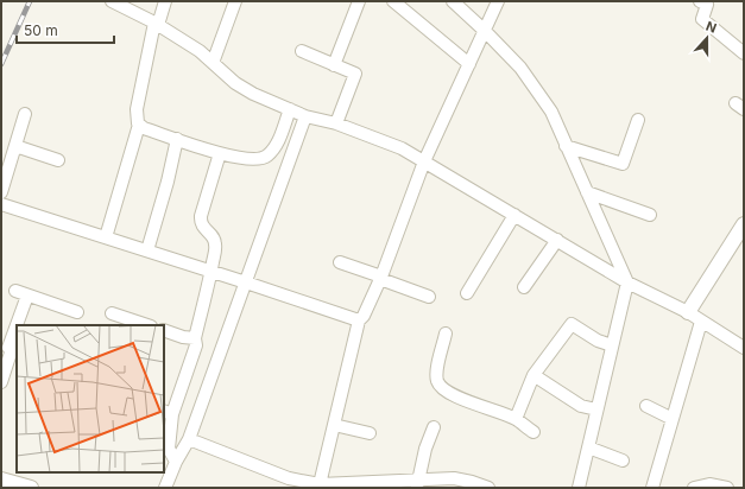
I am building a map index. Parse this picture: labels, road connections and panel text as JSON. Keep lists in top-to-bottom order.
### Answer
{
  "scale_bar": "50 m",
  "north": "top"
}
